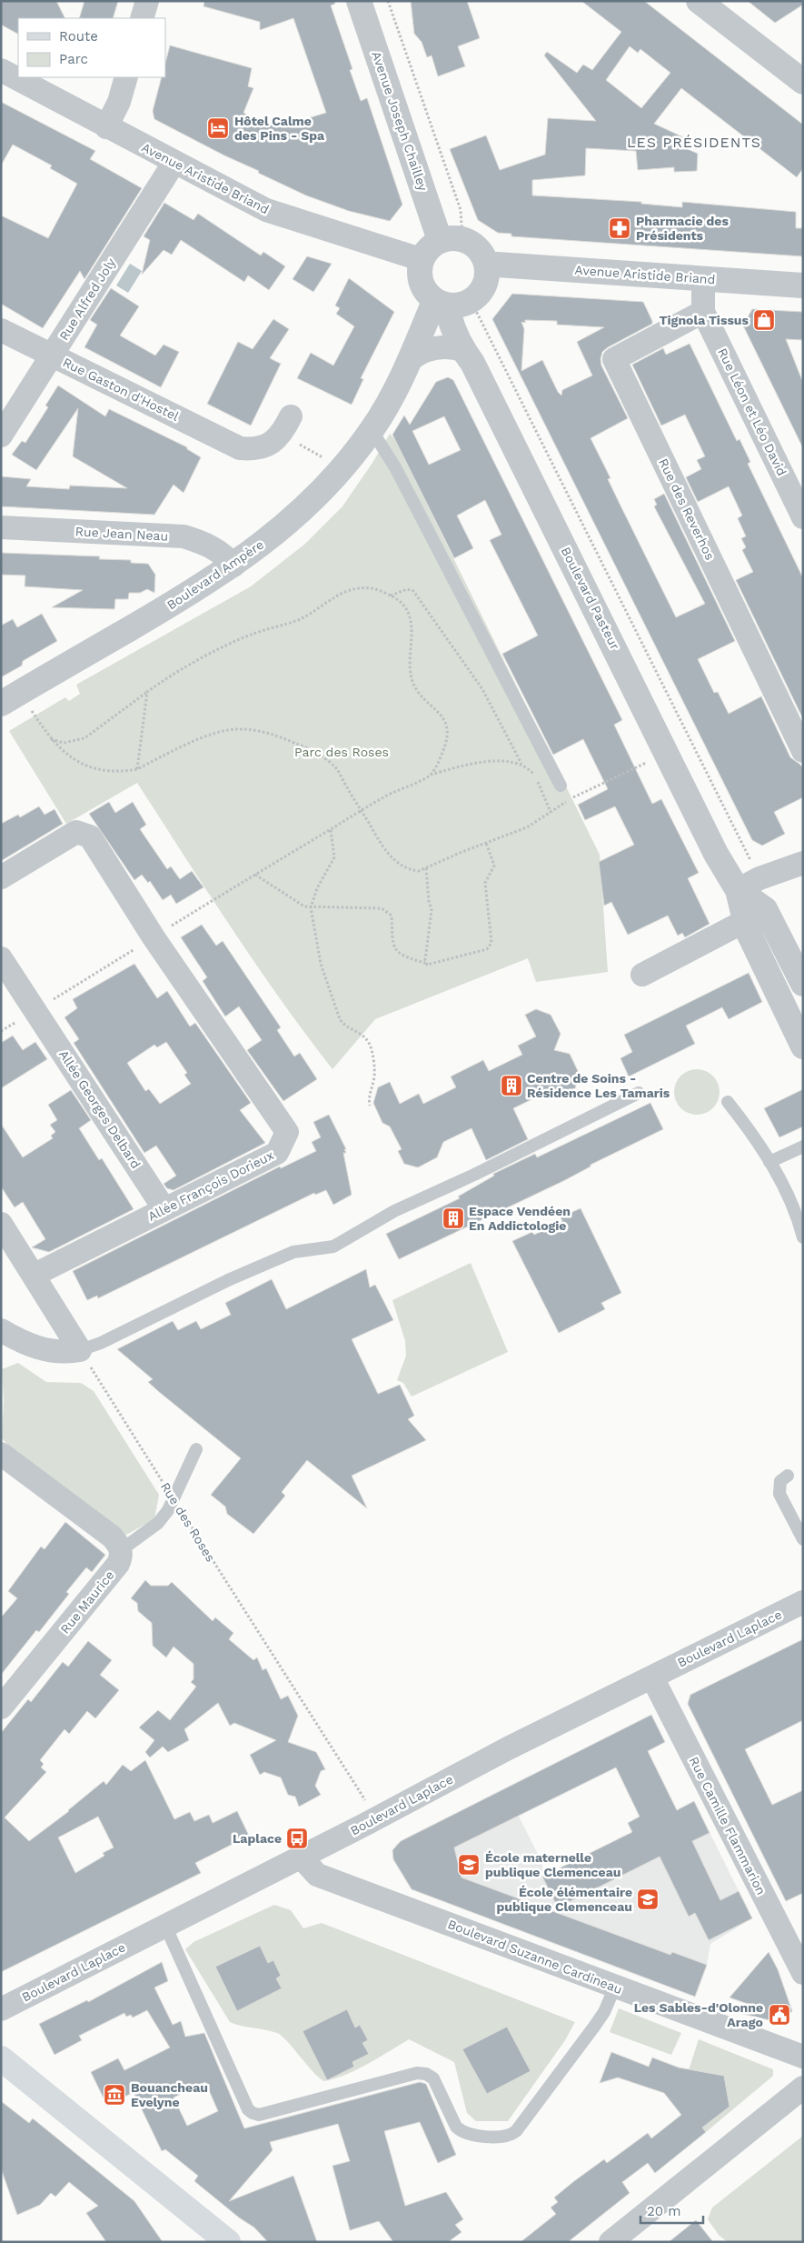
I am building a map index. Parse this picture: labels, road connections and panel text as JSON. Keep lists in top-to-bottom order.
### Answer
{
  "streets": {
    "street": [
      "Avenue Joseph Chailley",
      "Avenue Aristide Briand",
      "Rue Alfred Joly",
      "Rue Gaston d'Hostel",
      "Rue Léon et Léo David",
      "Rue des Reverhos",
      "Rue Jean Neau",
      "Boulevard Ampère",
      "Boulevard Pasteur",
      "Allée Georges Delbard",
      "Allée François Dorieux",
      "Rue Maurice",
      "Boulevard Laplace",
      "Rue Camille Flammarion",
      "Boulevard Suzanne Cardineau"
    ],
    "path": ["Rue des Roses"]
  },
  "crossings": [
    ["Avenue Joseph Chailley", "Avenue Aristide Briand"],
    ["Avenue Joseph Chailley", "Boulevard Ampère"],
    ["Avenue Joseph Chailley", "Boulevard Pasteur"],
    ["Avenue Aristide Briand", "Rue Alfred Joly"],
    ["Avenue Aristide Briand", "Rue Léon et Léo David"],
    ["Avenue Aristide Briand", "Boulevard Ampère"],
    ["Avenue Aristide Briand", "Boulevard Pasteur"],
    ["Rue Alfred Joly", "Rue Gaston d'Hostel"],
    ["Rue Léon et Léo David", "Rue des Reverhos"],
    ["Rue Jean Neau", "Boulevard Ampère"],
    ["Boulevard Ampère", "Boulevard Pasteur"],
    ["Allée Georges Delbard", "Allée François Dorieux"],
    ["Rue des Roses", "Boulevard Laplace"],
    ["Boulevard Laplace", "Rue Camille Flammarion"],
    ["Boulevard Laplace", "Boulevard Suzanne Cardineau"]
  ],
  "districts": ["LES PRÉSIDENTS"],
  "parks": ["Parc des Roses"],
  "places": {
    "hotel": ["Hôtel Calme des Pins - Spa"],
    "pharmacy": ["Pharmacie des Présidents"],
    "shop": ["Tignola Tissus"],
    "building": ["Centre de Soins - Résidence Les Tamaris", "Espace Vendéen En Addictologie"],
    "bus stop": ["Laplace"],
    "school or university": ["École maternelle publique Clemenceau", "École élémentaire publique Clemenceau"],
    "public building": ["Les Sables-d'Olonne Arago"],
    "museum": ["Bouancheau Evelyne"]
  },
  "legend": ["Route", "Parc"],
  "scale_bar": "20 m"
}
